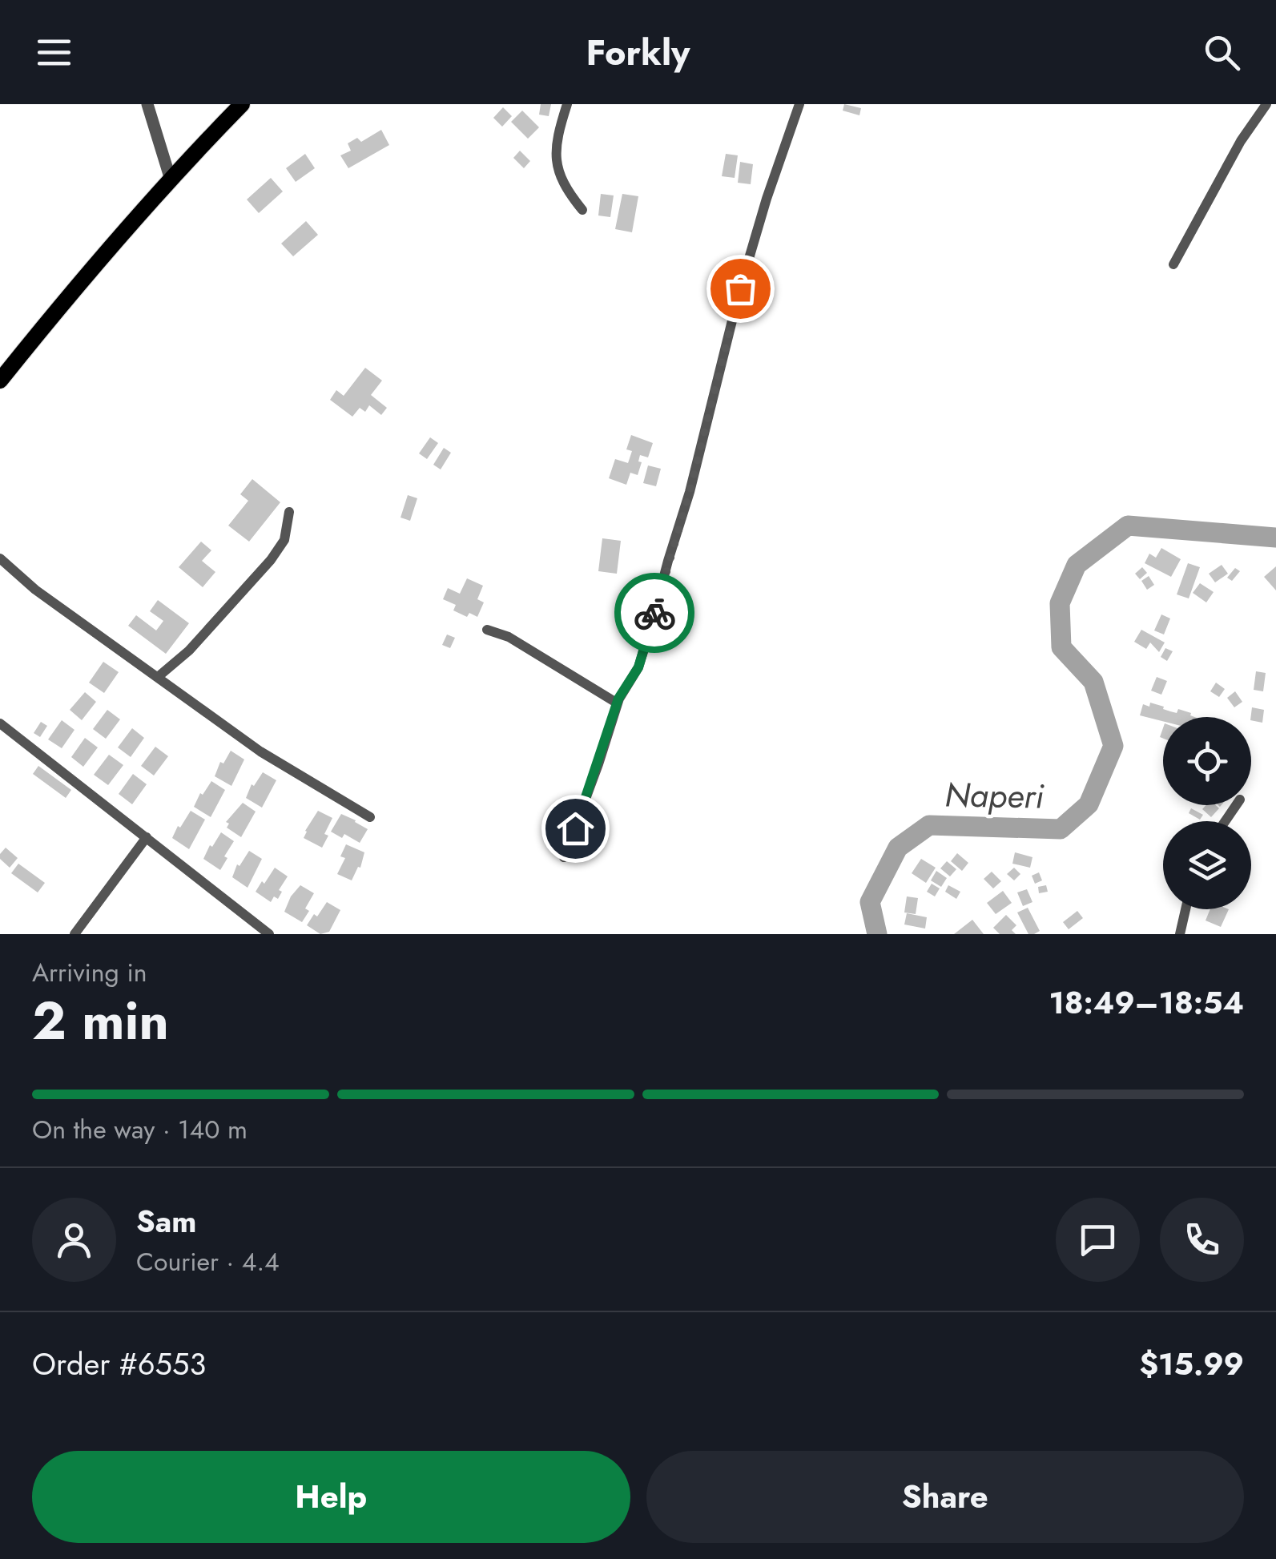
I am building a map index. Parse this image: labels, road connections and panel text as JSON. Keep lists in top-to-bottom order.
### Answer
{
  "water": ["Naperi"],
  "page": {
    "header": "Forkly",
    "heading": ["2 min", "Arriving in", "18:49–18:54"],
    "panel": [
      "Sam",
      "Courier · 4.4",
      "Order #6553",
      "$15.99"
    ],
    "bar": "On the way · 140 m",
    "buttons": ["Help", "Share"]
  }
}
